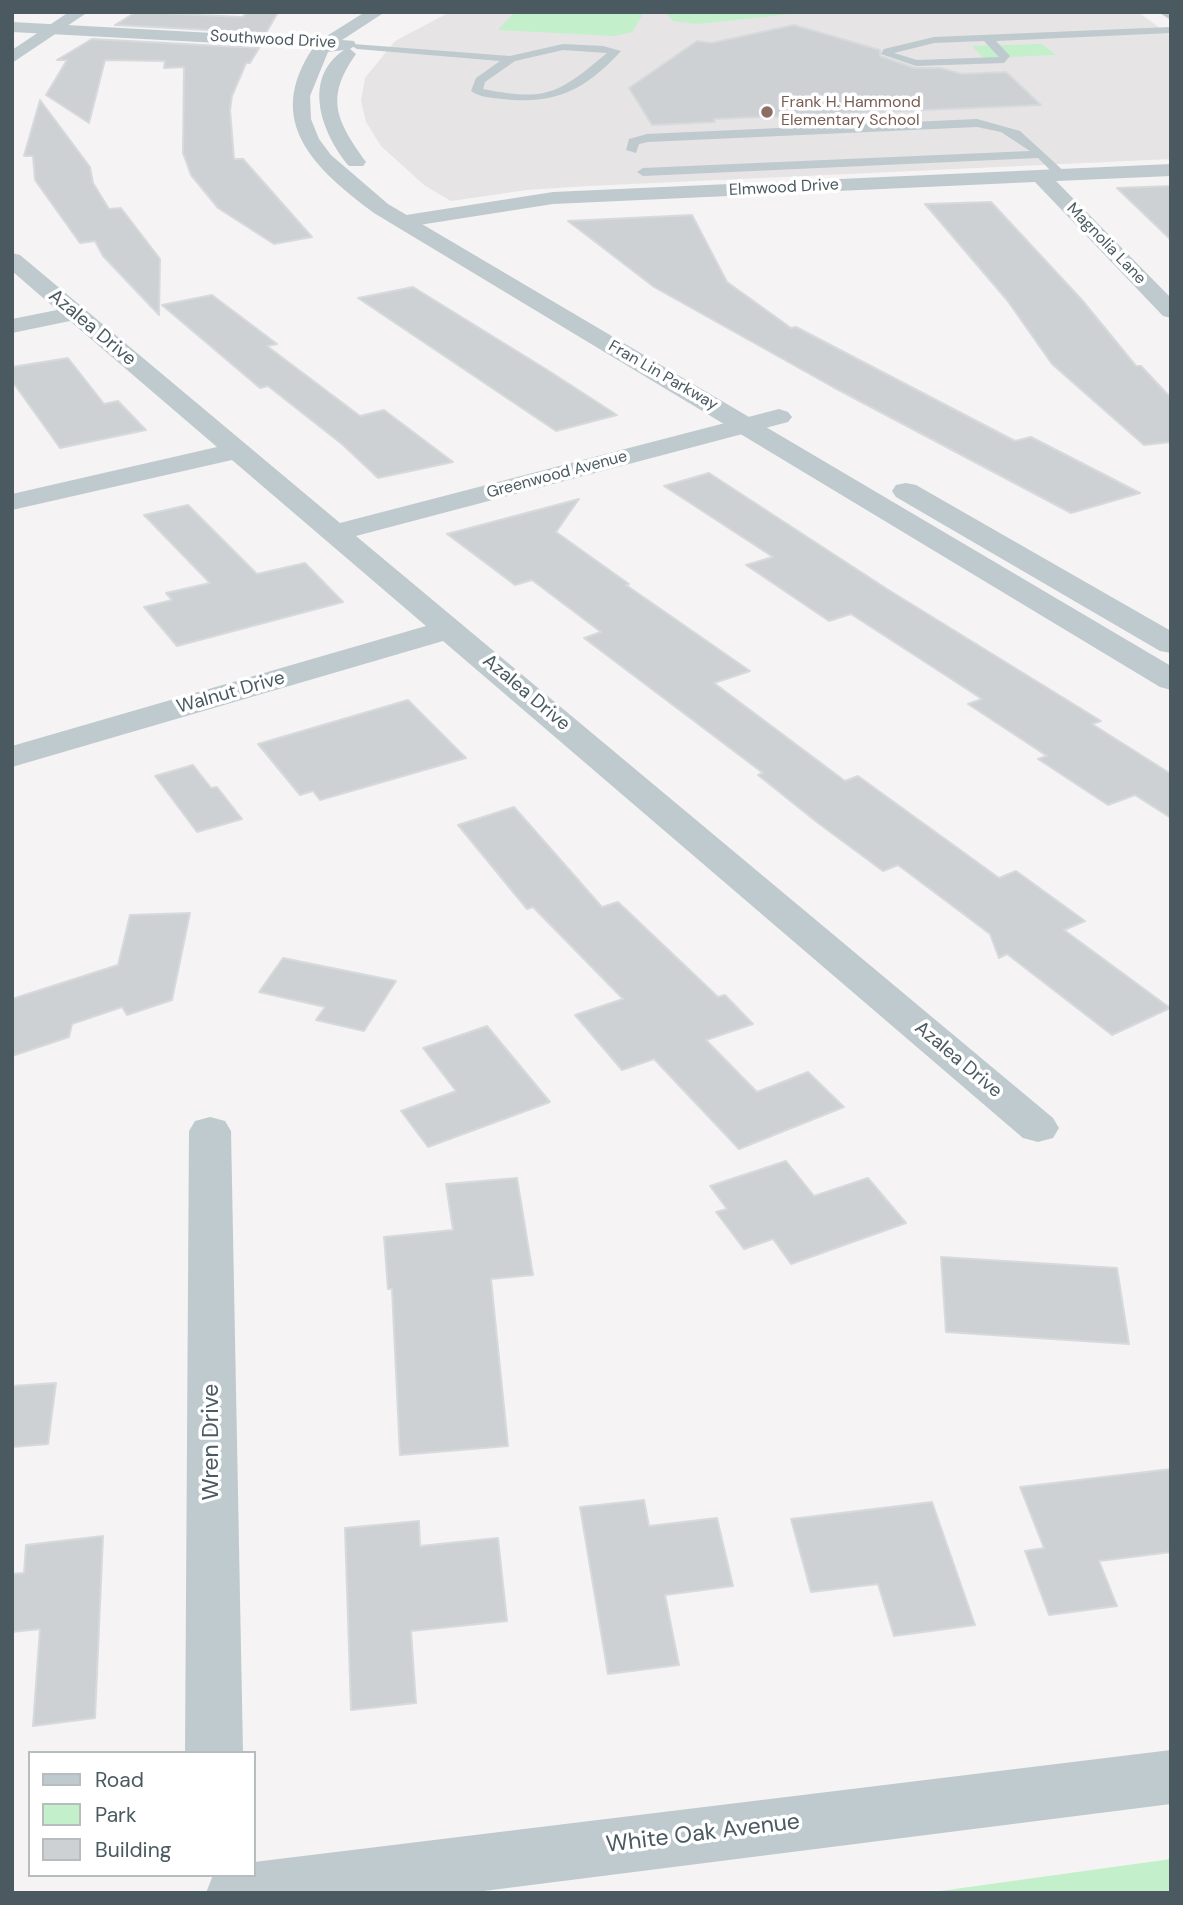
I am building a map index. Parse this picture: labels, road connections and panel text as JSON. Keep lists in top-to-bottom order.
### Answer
{
  "streets": {
    "street": [
      "Southwood Drive",
      "Elmwood Drive",
      "Magnolia Lane",
      "Azalea Drive",
      "Fran Lin Parkway",
      "Greenwood Avenue",
      "Walnut Drive",
      "Wren Drive",
      "White Oak Avenue"
    ]
  },
  "crossings": [
    ["Southwood Drive", "Fran Lin Parkway"],
    ["Elmwood Drive", "Magnolia Lane"],
    ["Elmwood Drive", "Fran Lin Parkway"],
    ["Azalea Drive", "Greenwood Avenue"],
    ["Azalea Drive", "Walnut Drive"],
    ["Fran Lin Parkway", "Greenwood Avenue"]
  ],
  "places": ["Frank H. Hammond Elementary School"],
  "legend": ["Road", "Park", "Building"]
}
